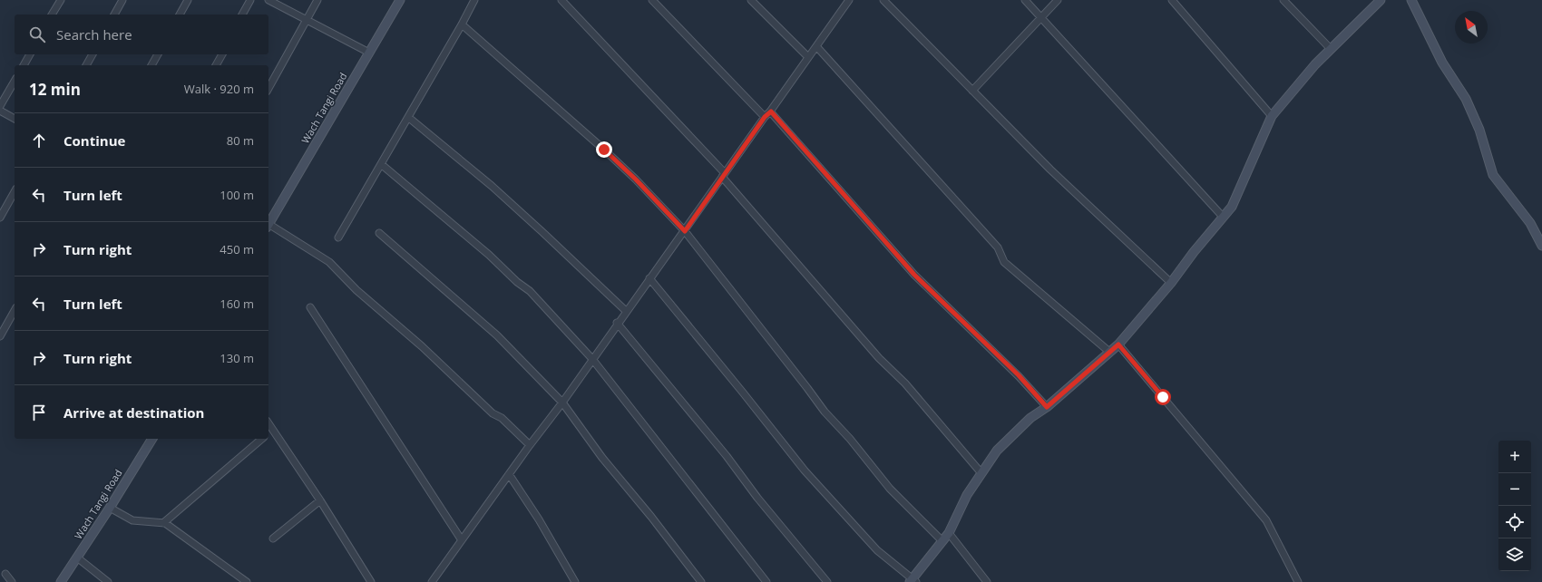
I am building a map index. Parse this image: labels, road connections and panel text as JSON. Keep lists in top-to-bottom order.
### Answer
{
  "streets": {
    "street": ["Wach Tangi Road"]
  },
  "north": "top left",
  "page": {
    "search": "Search here",
    "heading": ["12 min", "Walk · 920 m"],
    "list": [
      ["Continue", "80 m"],
      ["Turn left", "100 m"],
      ["Turn right", "450 m"],
      ["Turn left", "160 m"],
      ["Turn right", "130 m"],
      "Arrive at destination"
    ],
    "map_buttons": ["+", "−"]
  }
}
